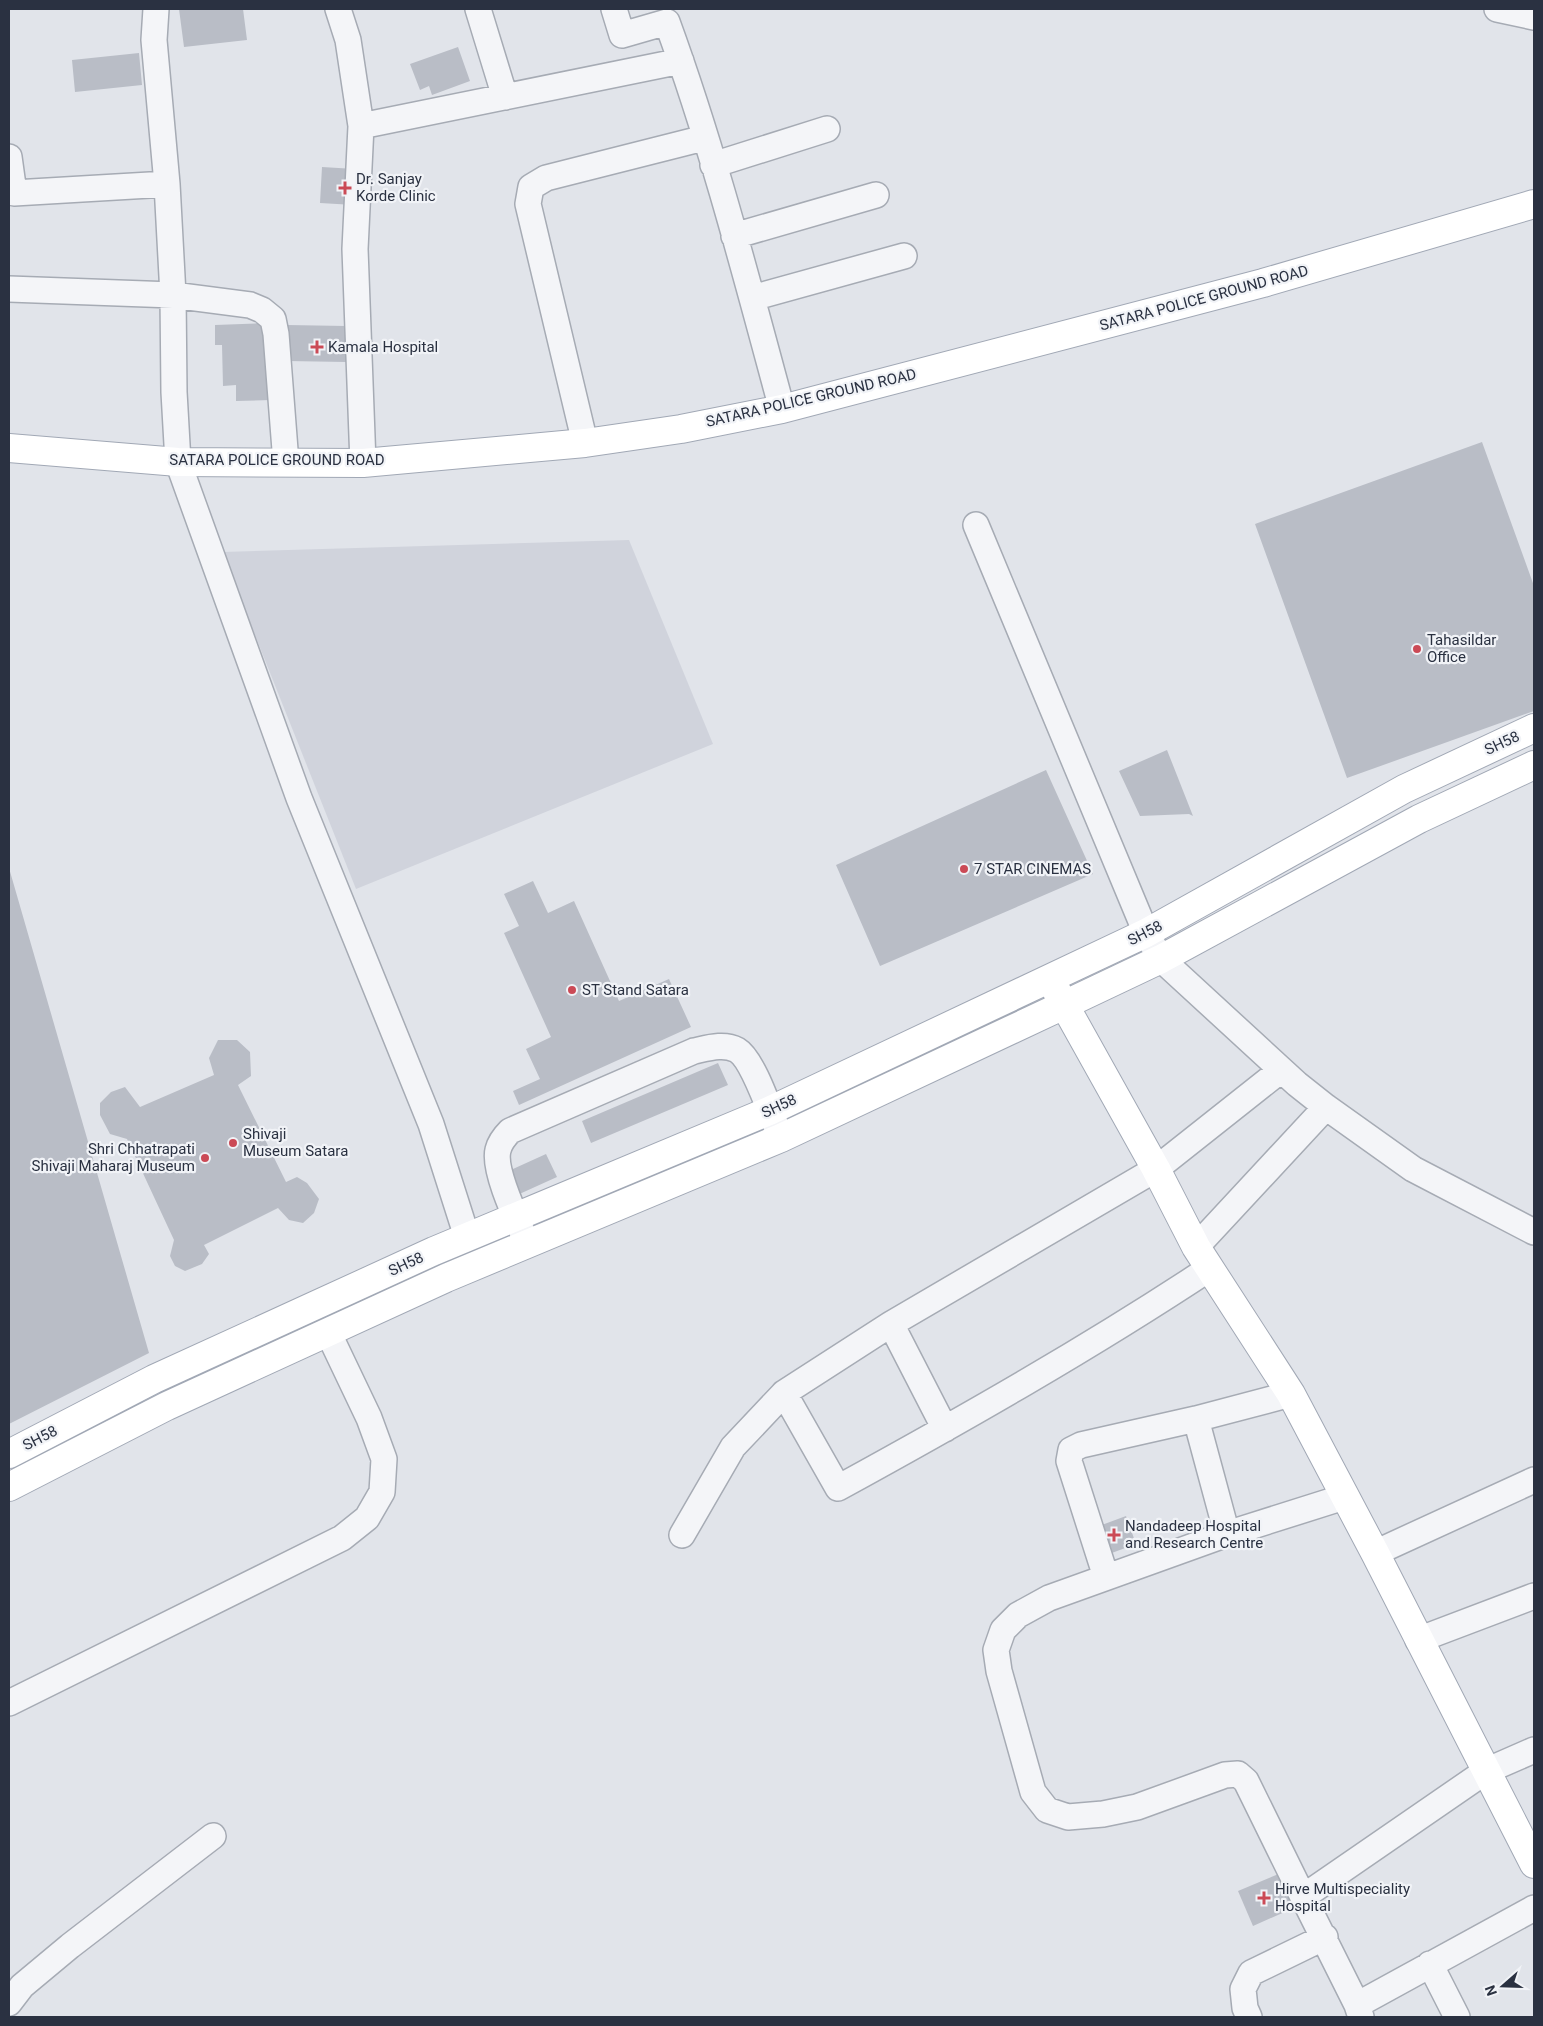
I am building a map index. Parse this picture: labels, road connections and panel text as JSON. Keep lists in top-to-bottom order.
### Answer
{
  "streets": {
    "main road": ["SATARA POLICE GROUND ROAD", "SH58"]
  },
  "places": {
    "health": [
      "Dr. Sanjay Korde Clinic",
      "Kamala Hospital",
      "Nandadeep Hospital and Research Centre",
      "Hirve Multispeciality Hospital"
    ],
    "other": [
      "Tahasildar Office",
      "7 STAR CINEMAS",
      "ST Stand Satara",
      "Shivaji Museum Satara",
      "Shri Chhatrapati Shivaji Maharaj Museum"
    ]
  },
  "north": "left"
}
